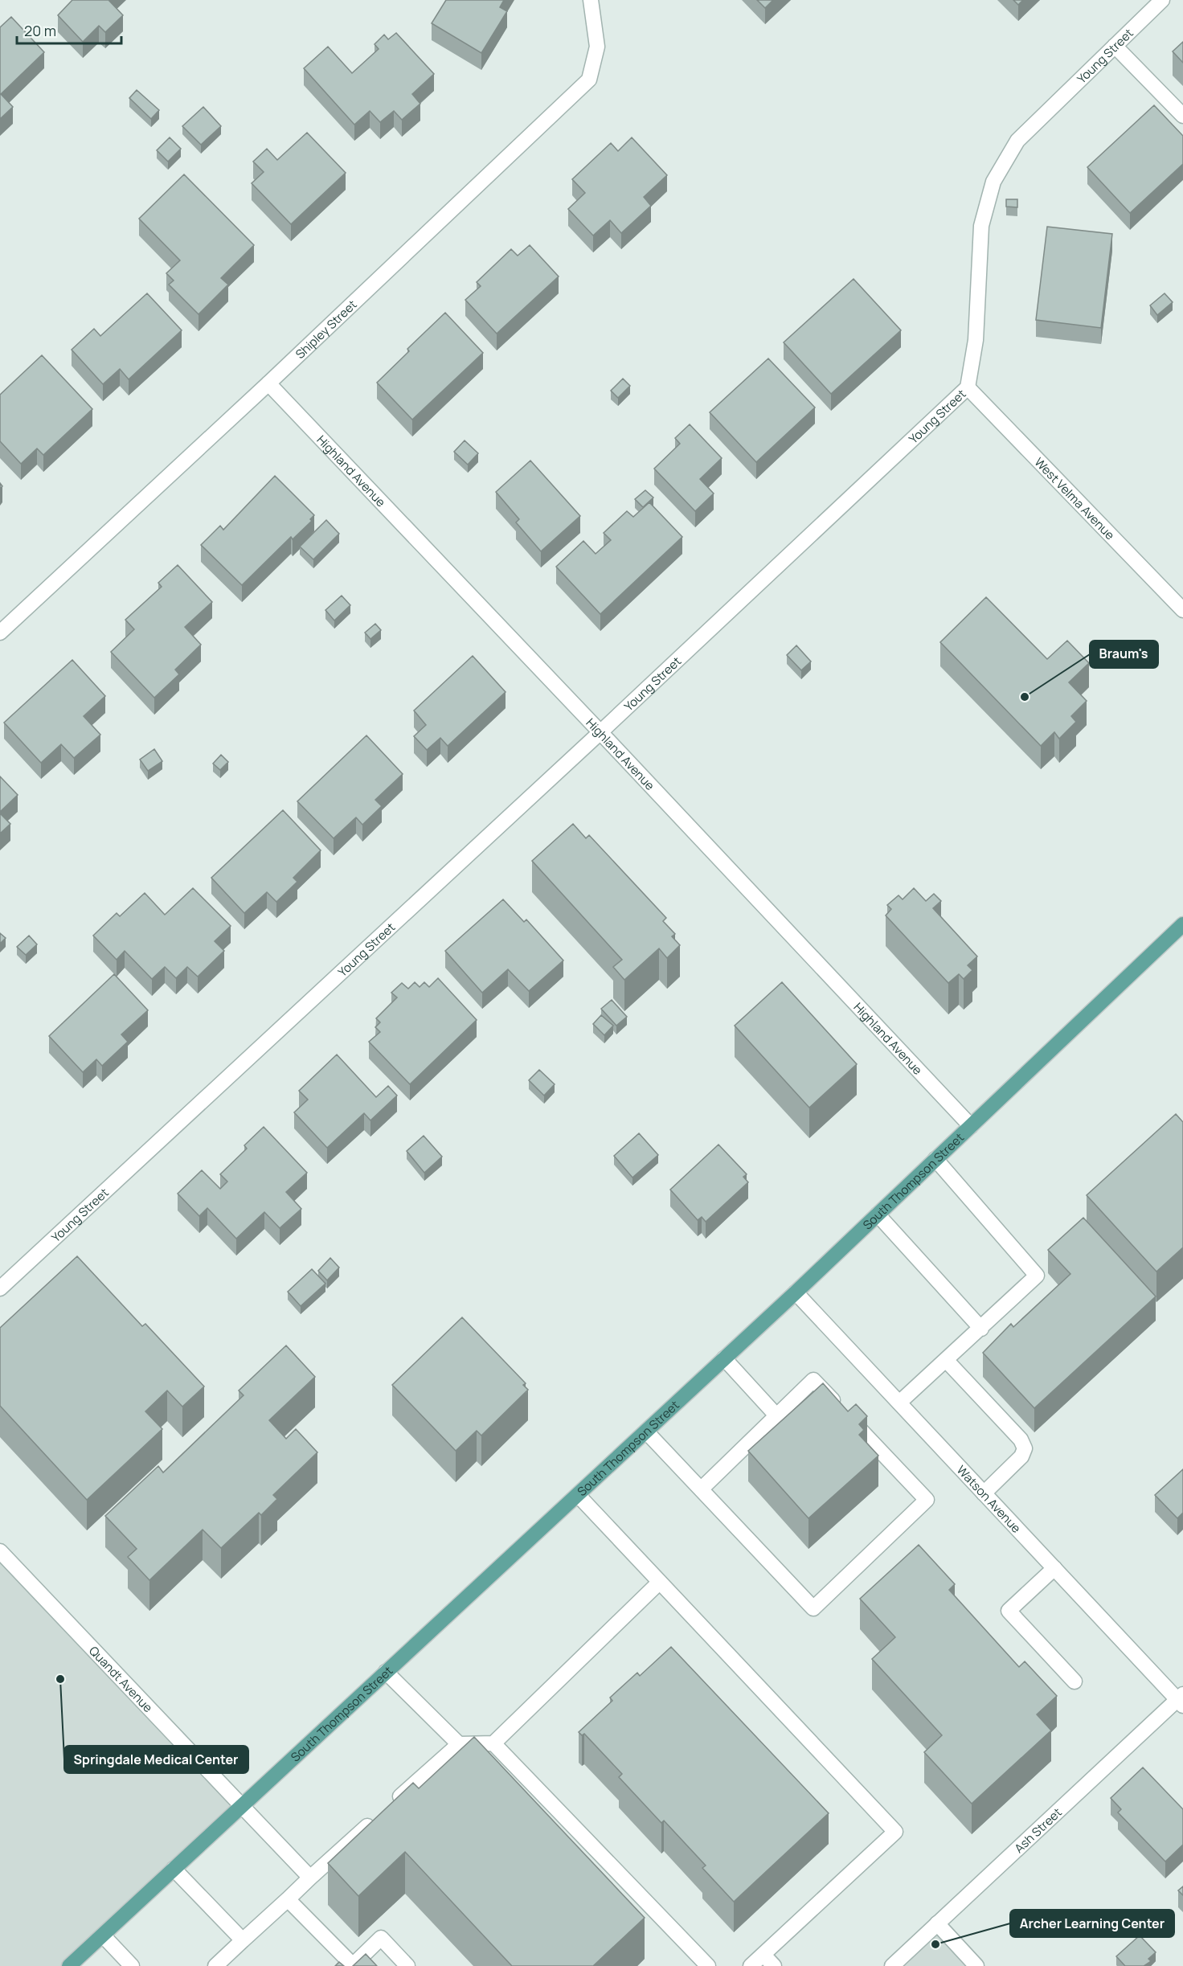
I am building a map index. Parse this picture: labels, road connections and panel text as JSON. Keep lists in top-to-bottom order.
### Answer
{
  "streets": {
    "main road": ["South Thompson Street"],
    "street": [
      "Young Street",
      "Shipley Street",
      "Highland Avenue",
      "West Velma Avenue",
      "Watson Avenue",
      "Quandt Avenue",
      "Ash Street"
    ]
  },
  "crossings": [
    ["Young Street", "Highland Avenue"],
    ["Young Street", "West Velma Avenue"],
    ["Shipley Street", "Highland Avenue"],
    ["Highland Avenue", "South Thompson Street"],
    ["South Thompson Street", "Watson Avenue"],
    ["South Thompson Street", "Quandt Avenue"],
    ["Watson Avenue", "Ash Street"]
  ],
  "places": ["Braum's", "Springdale Medical Center", "Archer Learning Center"],
  "scale_bar": "20 m"
}
